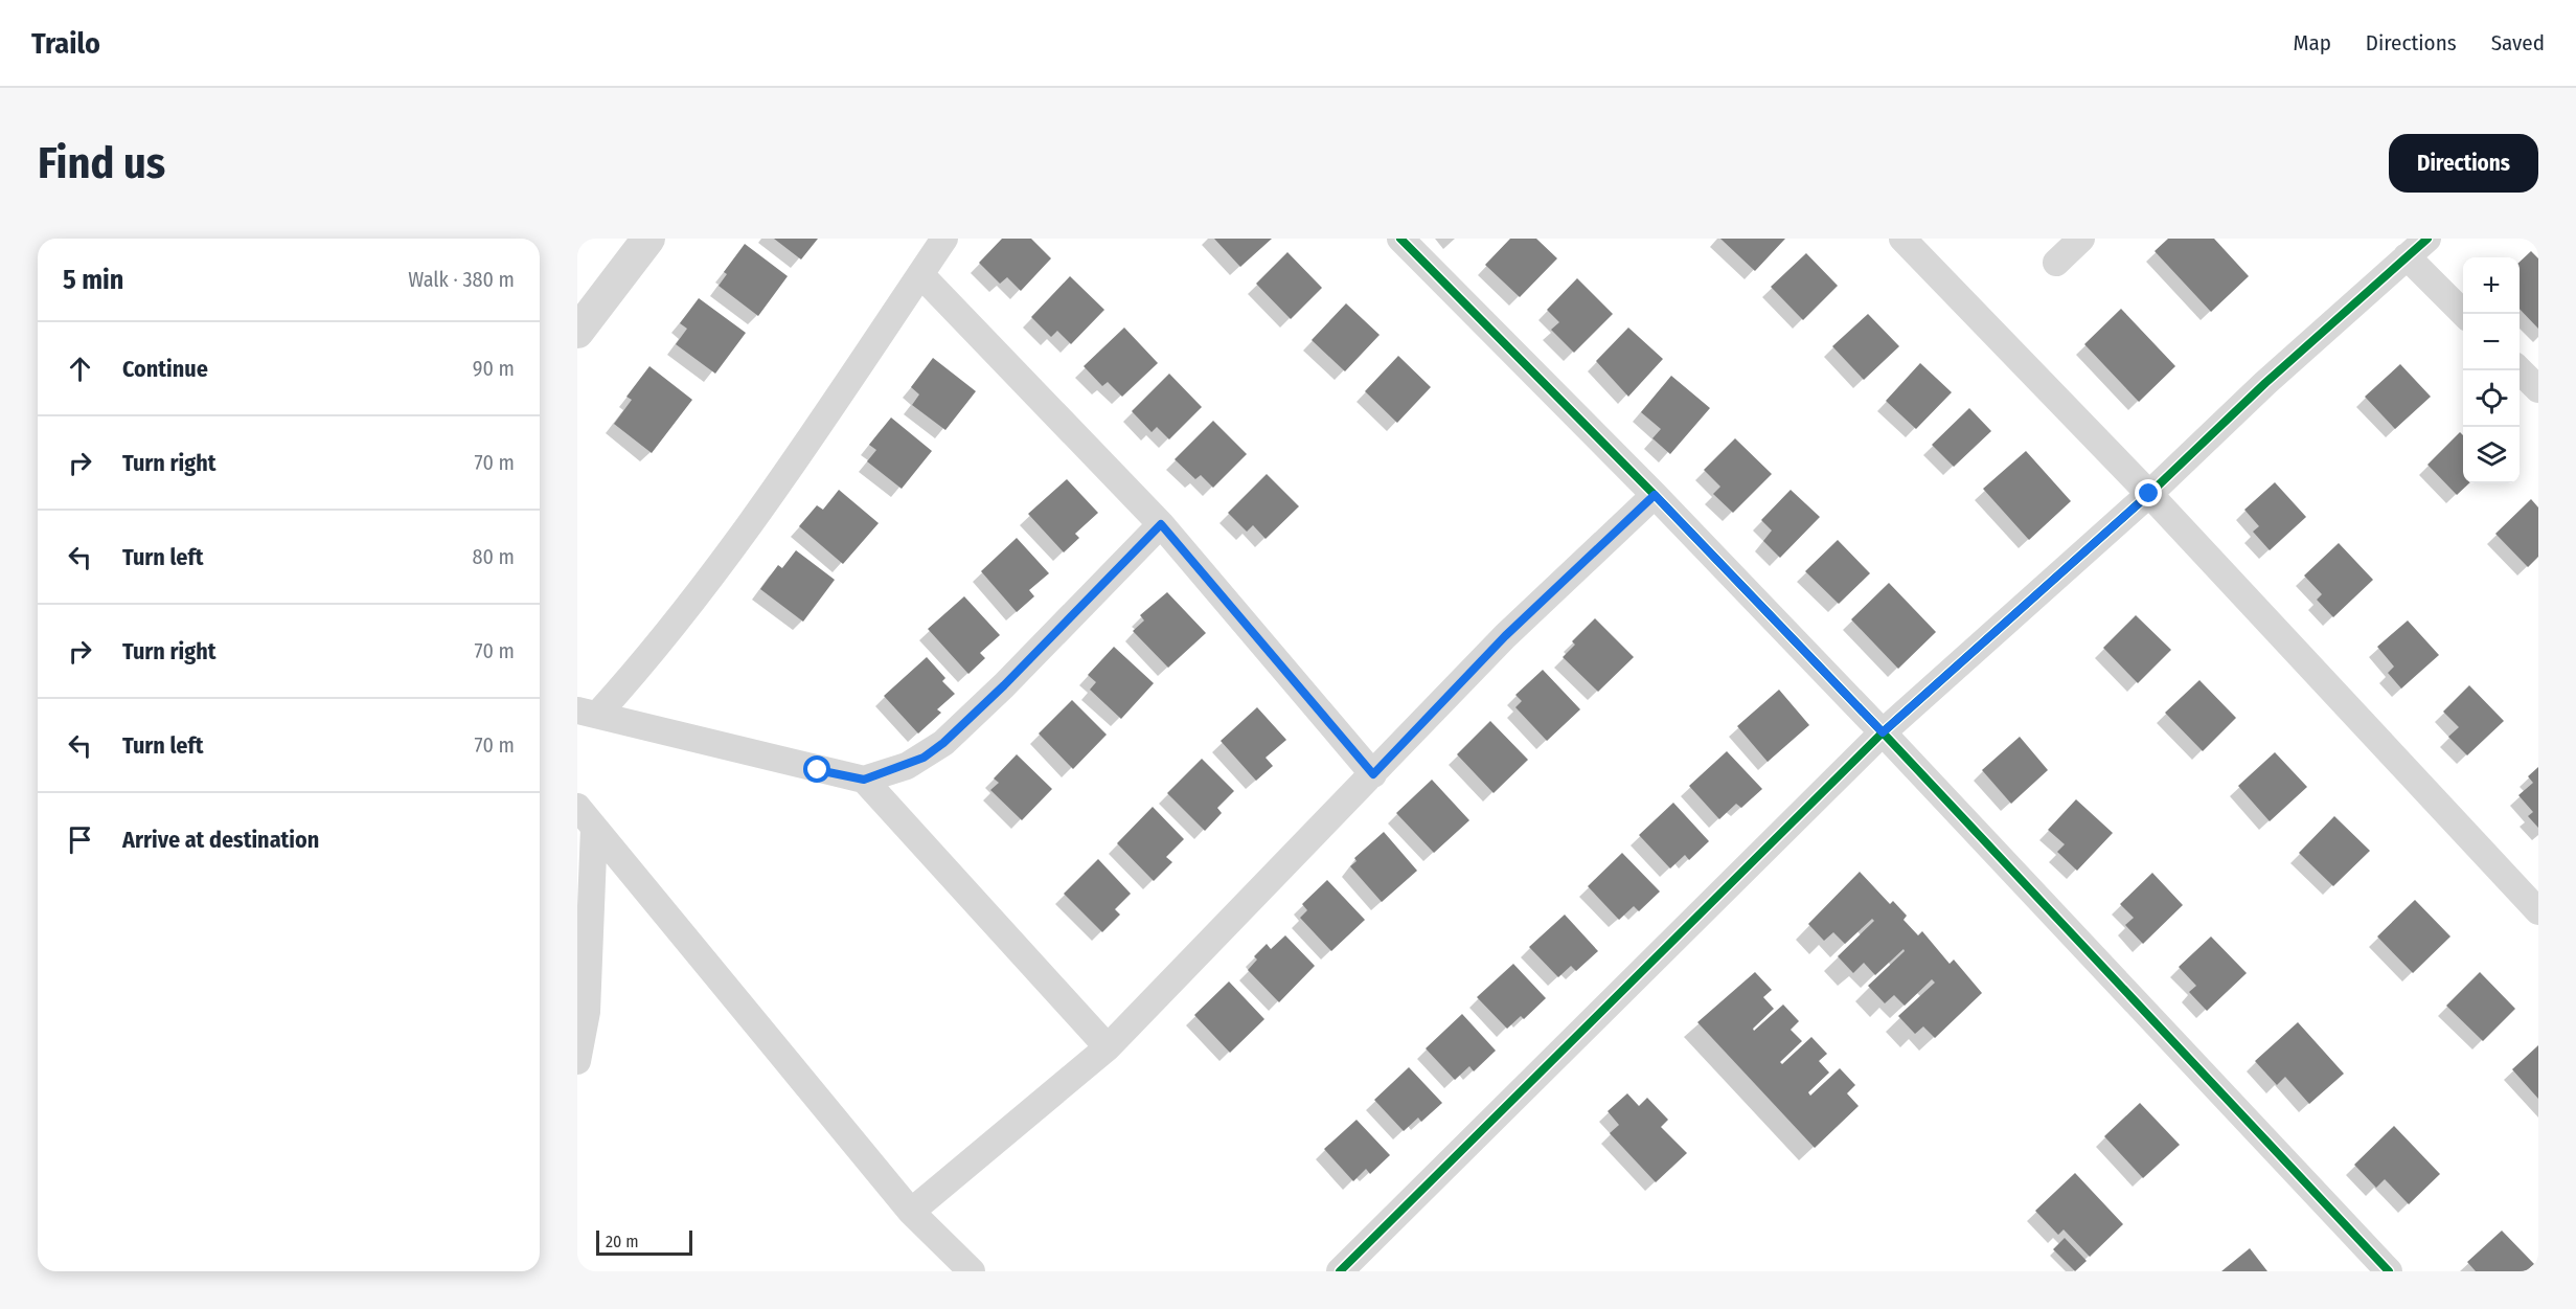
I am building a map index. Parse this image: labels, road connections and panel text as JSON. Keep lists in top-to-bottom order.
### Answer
{
  "scale_bar": "20 m",
  "page": {
    "header": "Trailo",
    "nav": ["Map", "Directions", "Saved"],
    "buttons": "Directions",
    "title": "Find us",
    "heading": ["5 min", "Walk · 380 m"],
    "map_buttons": ["+", "−"],
    "list": [
      ["Continue", "90 m"],
      ["Turn right", "70 m"],
      ["Turn left", "80 m"],
      ["Turn right", "70 m"],
      ["Turn left", "70 m"],
      "Arrive at destination"
    ],
    "scale": "20 m"
  }
}
